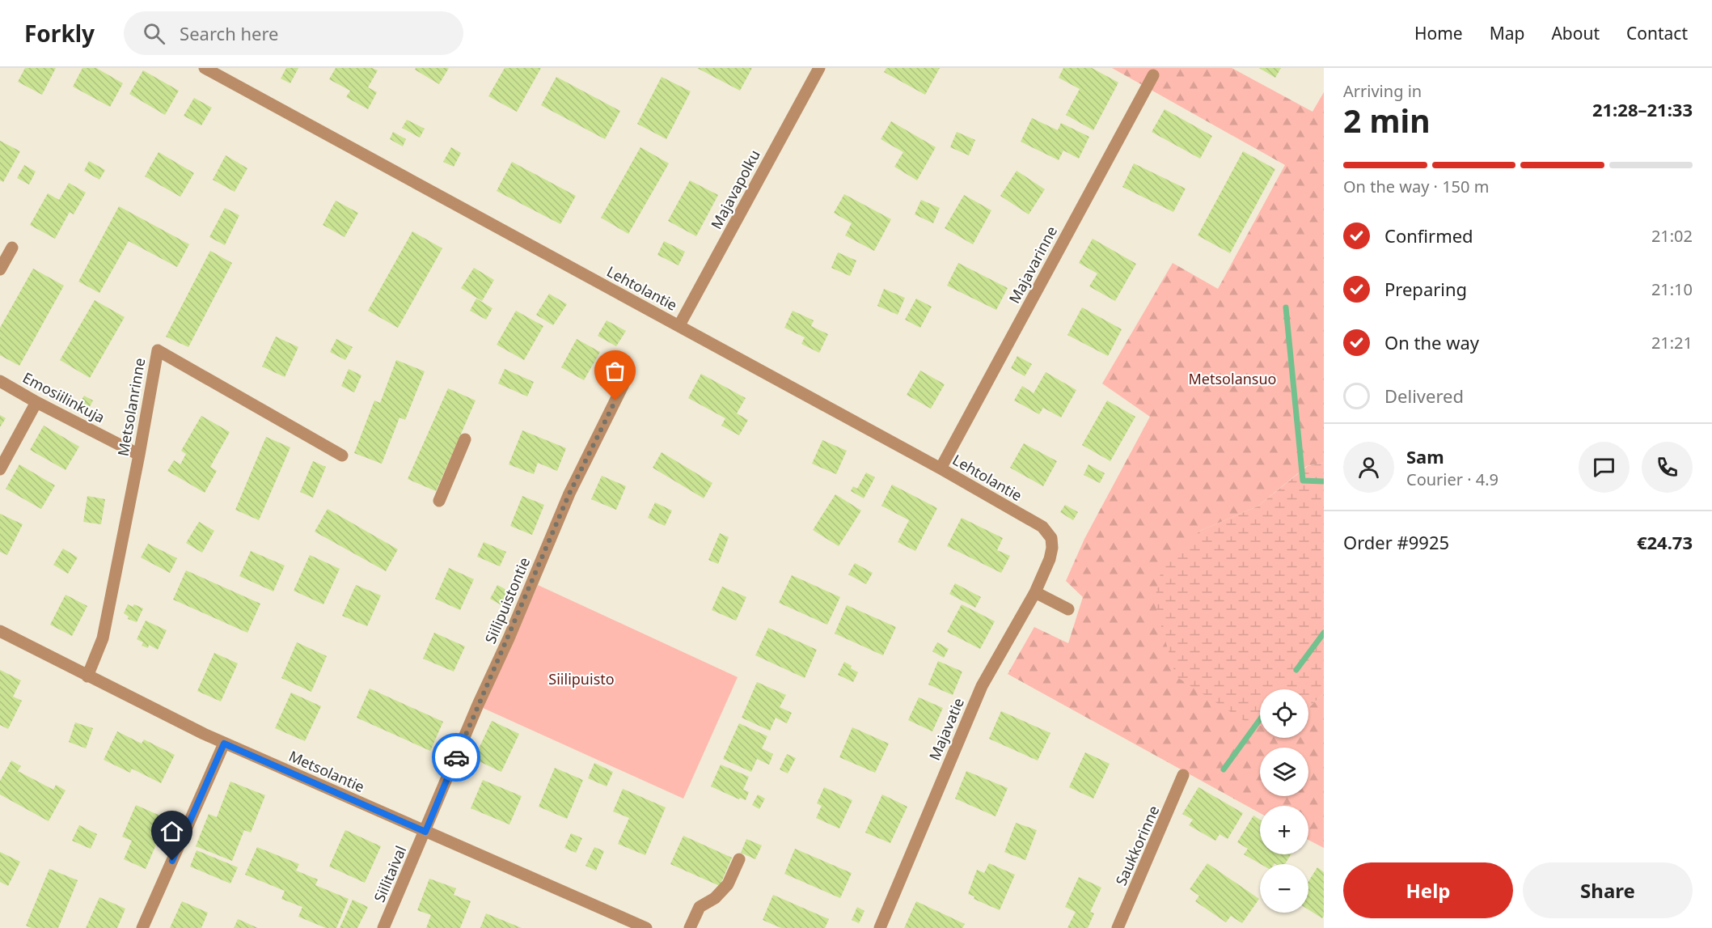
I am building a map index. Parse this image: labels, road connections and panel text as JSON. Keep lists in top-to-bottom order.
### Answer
{
  "streets": {
    "street": [
      "Majavapolku",
      "Majavarinne",
      "Lehtolantie",
      "Emosiilinkuja",
      "Metsolanrinne",
      "Siilipuistontie",
      "Majavatie",
      "Metsolantie",
      "Saukkorinne",
      "Siilitaival"
    ]
  },
  "crossings": [
    ["Majavapolku", "Lehtolantie"],
    ["Majavarinne", "Lehtolantie"],
    ["Lehtolantie", "Majavatie"],
    ["Emosiilinkuja", "Metsolanrinne"],
    ["Metsolanrinne", "Metsolantie"],
    ["Siilipuistontie", "Metsolantie"],
    ["Siilipuistontie", "Siilitaival"],
    ["Metsolantie", "Siilitaival"]
  ],
  "parks": ["Metsolansuo", "Siilipuisto"],
  "page": {
    "header": "Forkly",
    "search": "Search here",
    "nav": [
      "Home",
      "Map",
      "About",
      "Contact"
    ],
    "heading": ["2 min", "Arriving in", "21:28–21:33"],
    "panel": [
      "Sam",
      "Courier · 4.9",
      "Order #9925",
      "€24.73"
    ],
    "bar": "On the way · 150 m",
    "list": [
      ["Confirmed", "21:02"],
      ["Preparing", "21:10"],
      ["On the way", "21:21"],
      "Delivered"
    ],
    "map_buttons": ["+", "−"],
    "buttons": ["Help", "Share"]
  }
}
